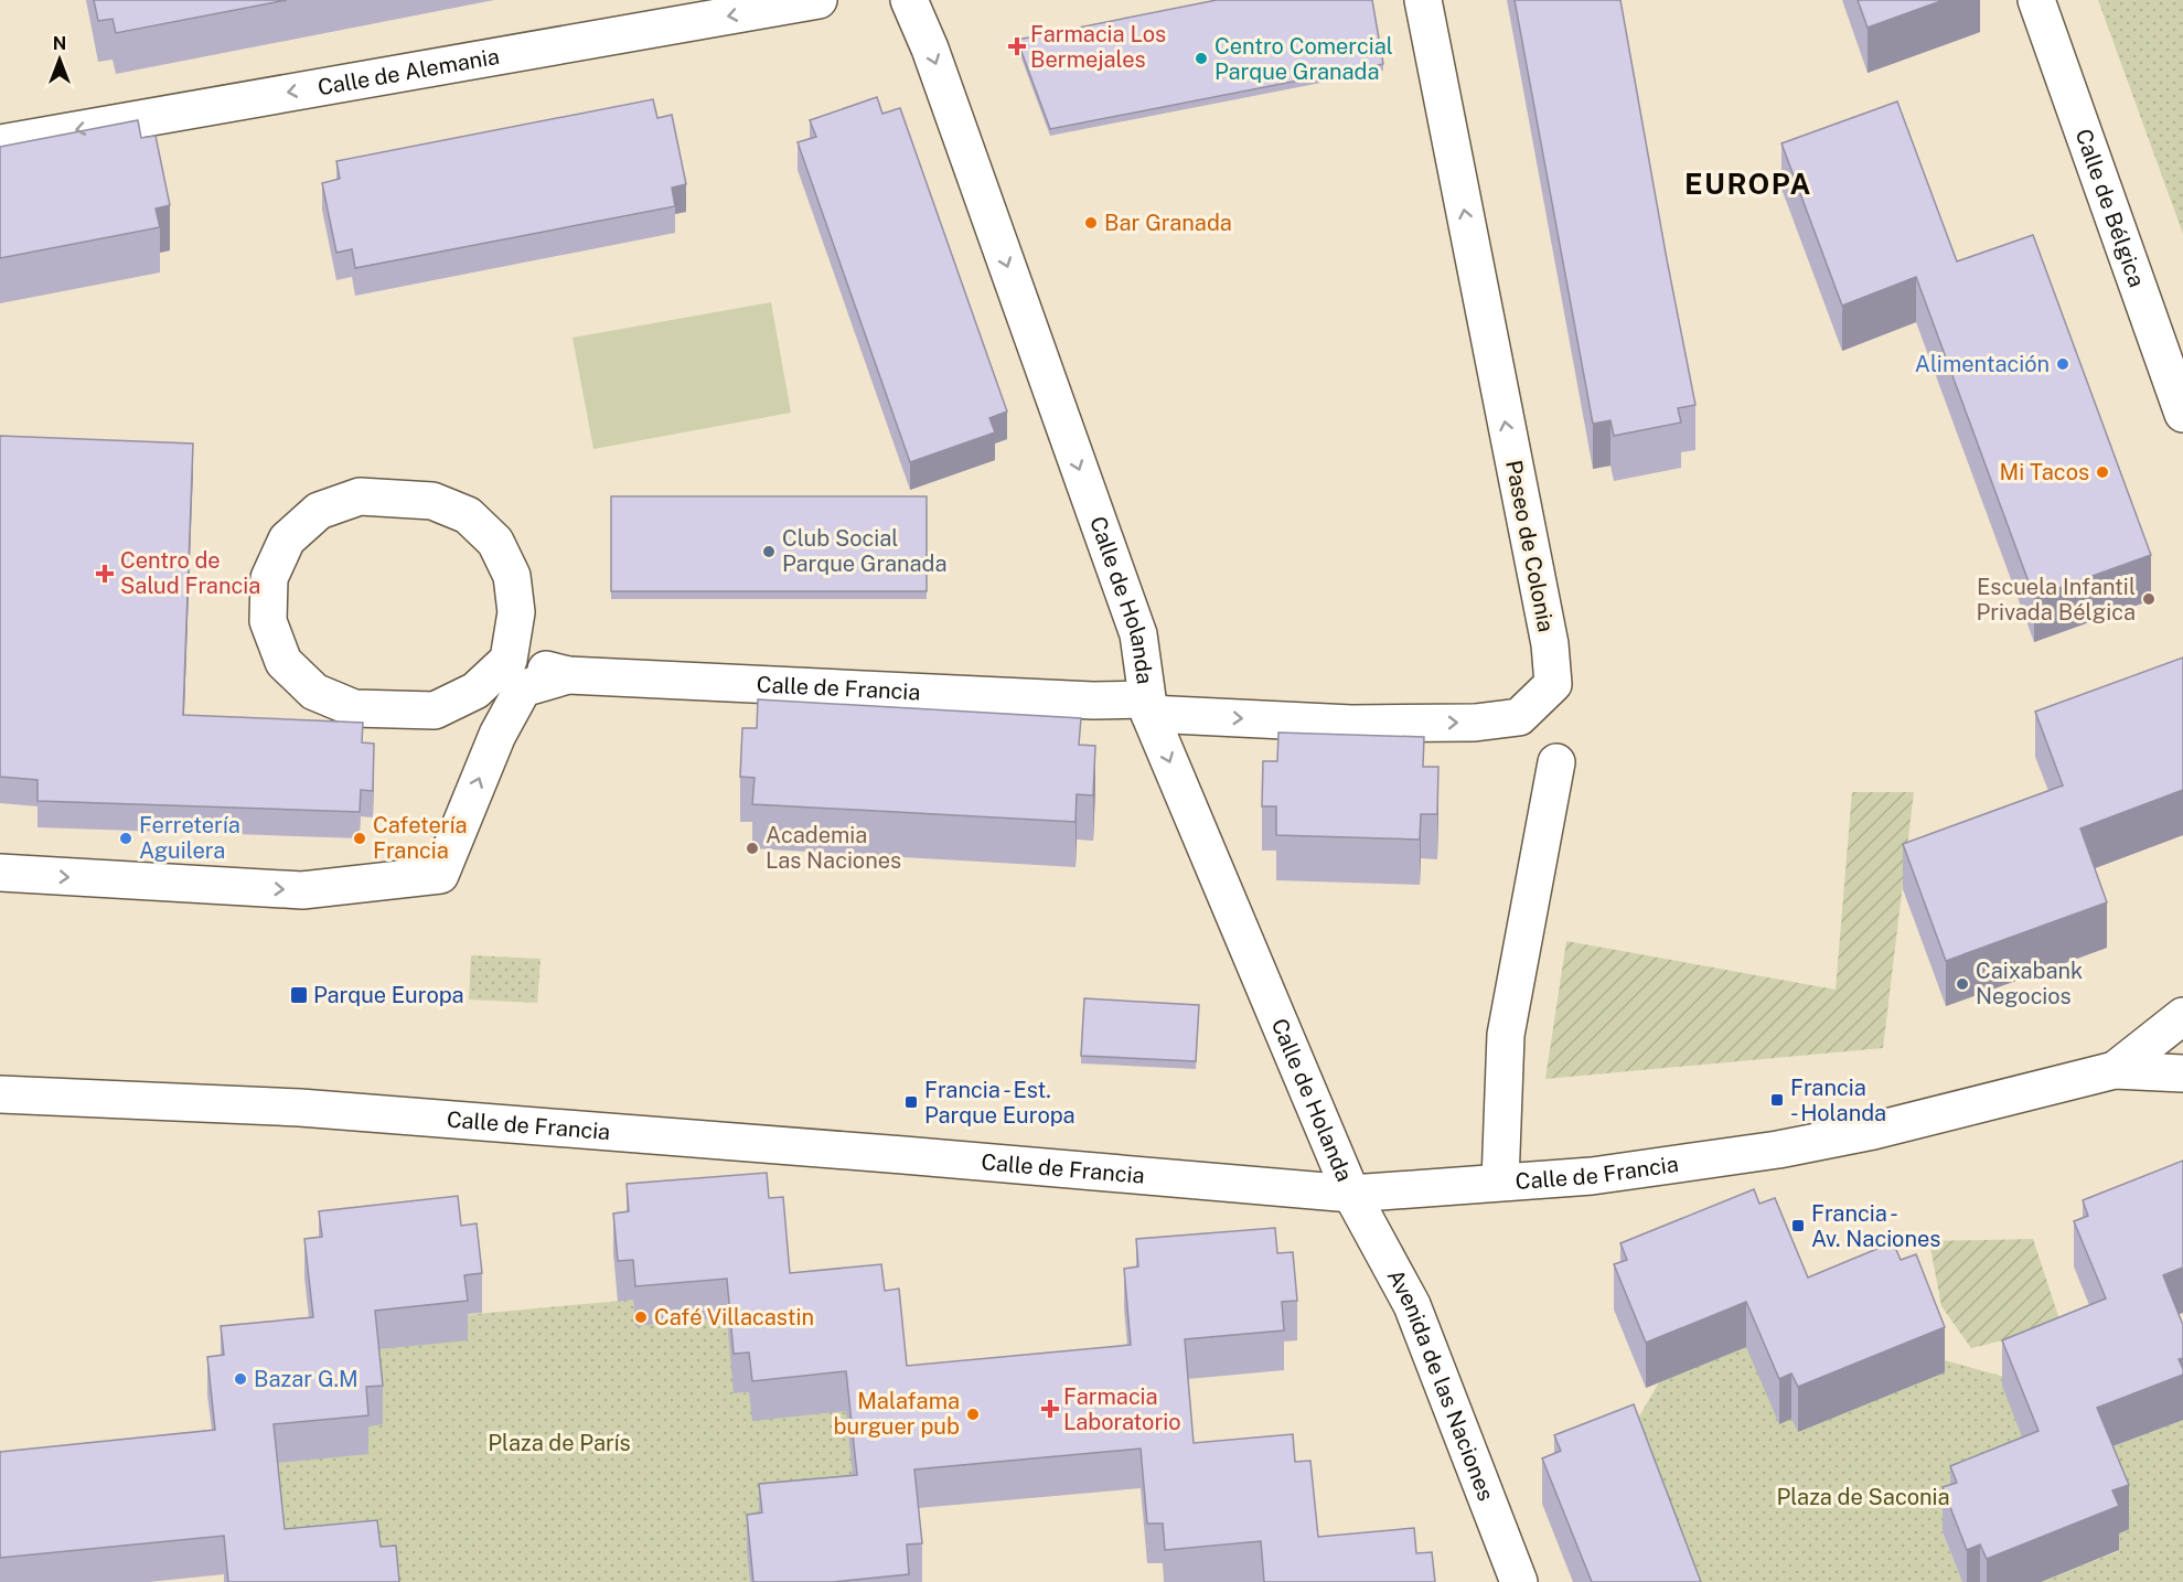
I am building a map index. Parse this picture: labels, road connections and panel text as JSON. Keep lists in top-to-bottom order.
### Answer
{
  "streets": {
    "street": [
      "Calle de Alemania",
      "Calle de Bélgica",
      "Paseo de Colonia",
      "Calle de Holanda",
      "Calle de Francia",
      "Avenida de las Naciones"
    ]
  },
  "crossings": [
    ["Paseo de Colonia", "Calle de Holanda"],
    ["Paseo de Colonia", "Calle de Francia"],
    ["Calle de Holanda", "Calle de Francia"],
    ["Calle de Holanda", "Avenida de las Naciones"],
    ["Calle de Francia", "Avenida de las Naciones"]
  ],
  "one_way": ["Calle de Alemania", "Calle de Holanda"],
  "districts": ["EUROPA"],
  "parks": ["Plaza de París", "Plaza de Saconia"],
  "places": {
    "health": ["Farmacia Los Bermejales", "Centro de Salud Francia", "Farmacia Laboratorio"],
    "other": [
      "Centro Comercial Parque Granada",
      "Bar Granada",
      "Alimentación",
      "Mi Tacos",
      "Club Social Parque Granada",
      "Escuela Infantil Privada Bélgica",
      "Ferretería Aguilera",
      "Cafetería Francia",
      "Academia Las Naciones",
      "Caixabank Negocios",
      "Café Villacastin",
      "Bazar G.M",
      "Malafama burguer pub"
    ],
    "transit": [
      "Parque Europa",
      "Francia - Holanda",
      "Francia - Est. Parque Europa",
      "Francia - Av. Naciones"
    ]
  },
  "north": "top"
}
